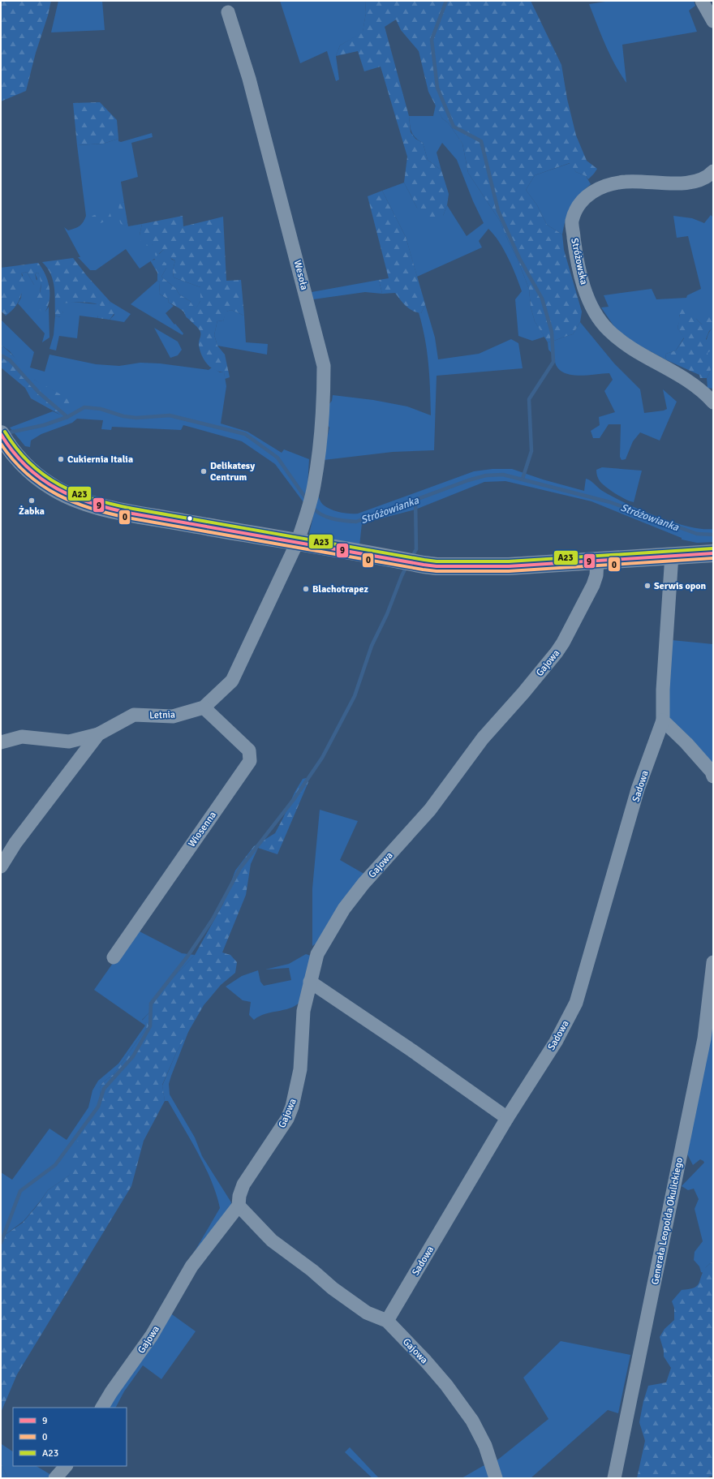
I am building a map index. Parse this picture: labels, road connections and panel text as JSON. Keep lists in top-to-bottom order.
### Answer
{
  "streets": {
    "street": [
      "Stróżowska",
      "Wesoła",
      "Gajowa",
      "Letnia",
      "Sadowa",
      "Wiosenna",
      "Generała Leopolda Okulickiego"
    ]
  },
  "crossings": [
    ["Wesoła", "Letnia"],
    ["Gajowa", "Sadowa"],
    ["Letnia", "Wiosenna"]
  ],
  "water": ["Stróżowianka"],
  "places": [
    "Cukiernia Italia",
    "Delikatesy Centrum",
    "Żabka",
    "Serwis opon",
    "Blachotrapez"
  ],
  "lines": ["transit line A23", "transit line 9", "transit line 0"],
  "legend": ["9", "0", "A23"]
}
